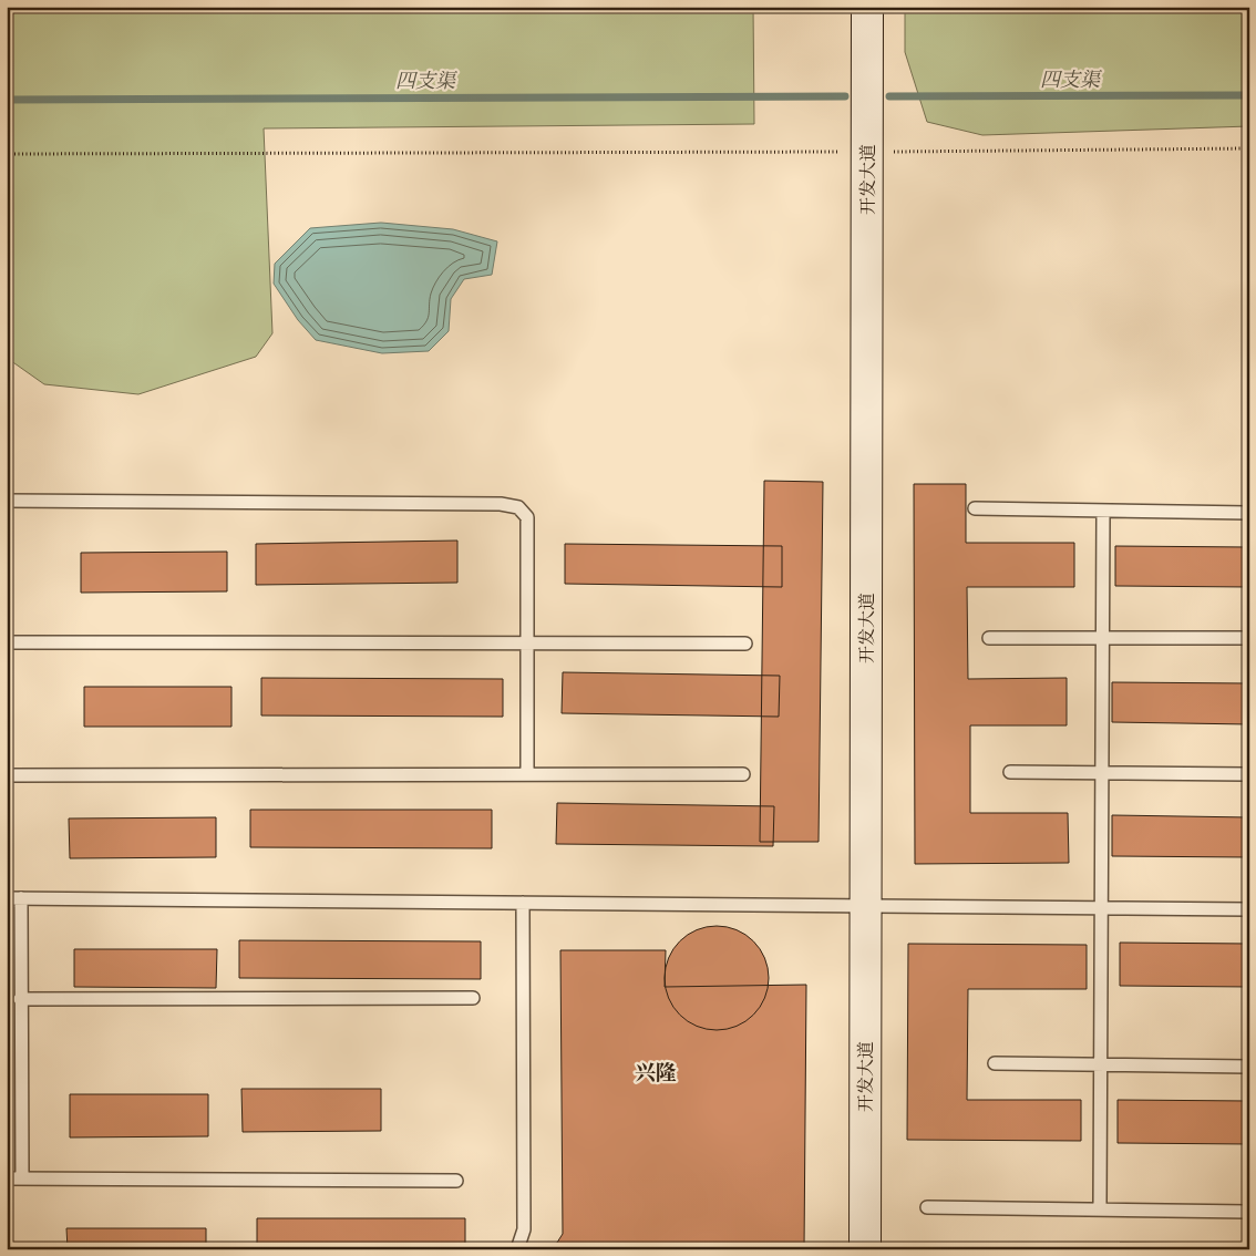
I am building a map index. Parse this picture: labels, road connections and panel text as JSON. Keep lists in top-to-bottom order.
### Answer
{
  "streets": {
    "street": ["开发大道"]
  },
  "districts": ["兴隆"],
  "water": ["四支渠"]
}
